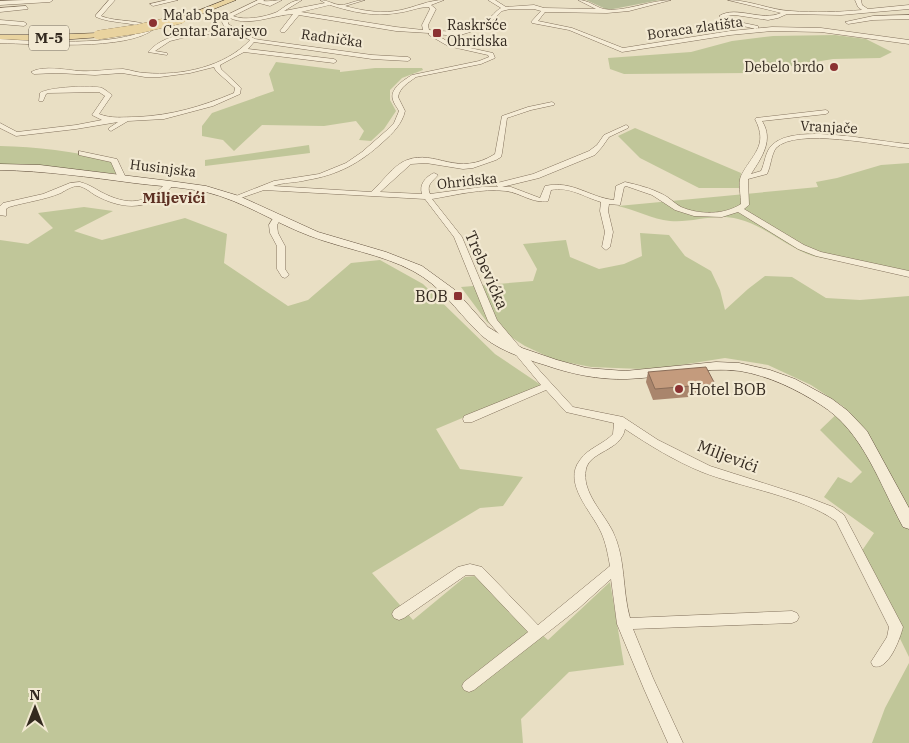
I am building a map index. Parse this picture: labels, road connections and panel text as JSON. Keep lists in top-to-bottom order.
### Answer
{
  "streets": {
    "main road": ["M-5", "Husinjska"],
    "street": [
      "Boraca zlatišta",
      "Radnička",
      "Vranjače",
      "Ohridska",
      "Trebevićka",
      "Miljevići"
    ]
  },
  "crossings": [
    ["Husinjska", "Ohridska"],
    ["Husinjska", "Trebevićka"],
    ["Ohridska", "Trebevićka"],
    ["Trebevićka", "Miljevići"]
  ],
  "districts": ["Miljevići"],
  "places": {
    "other": ["Ma'ab Spa Centar Sarajevo", "Debelo brdo", "Hotel BOB"],
    "transit": ["Raskršće Ohridska", "BOB"]
  },
  "north": "top"
}
